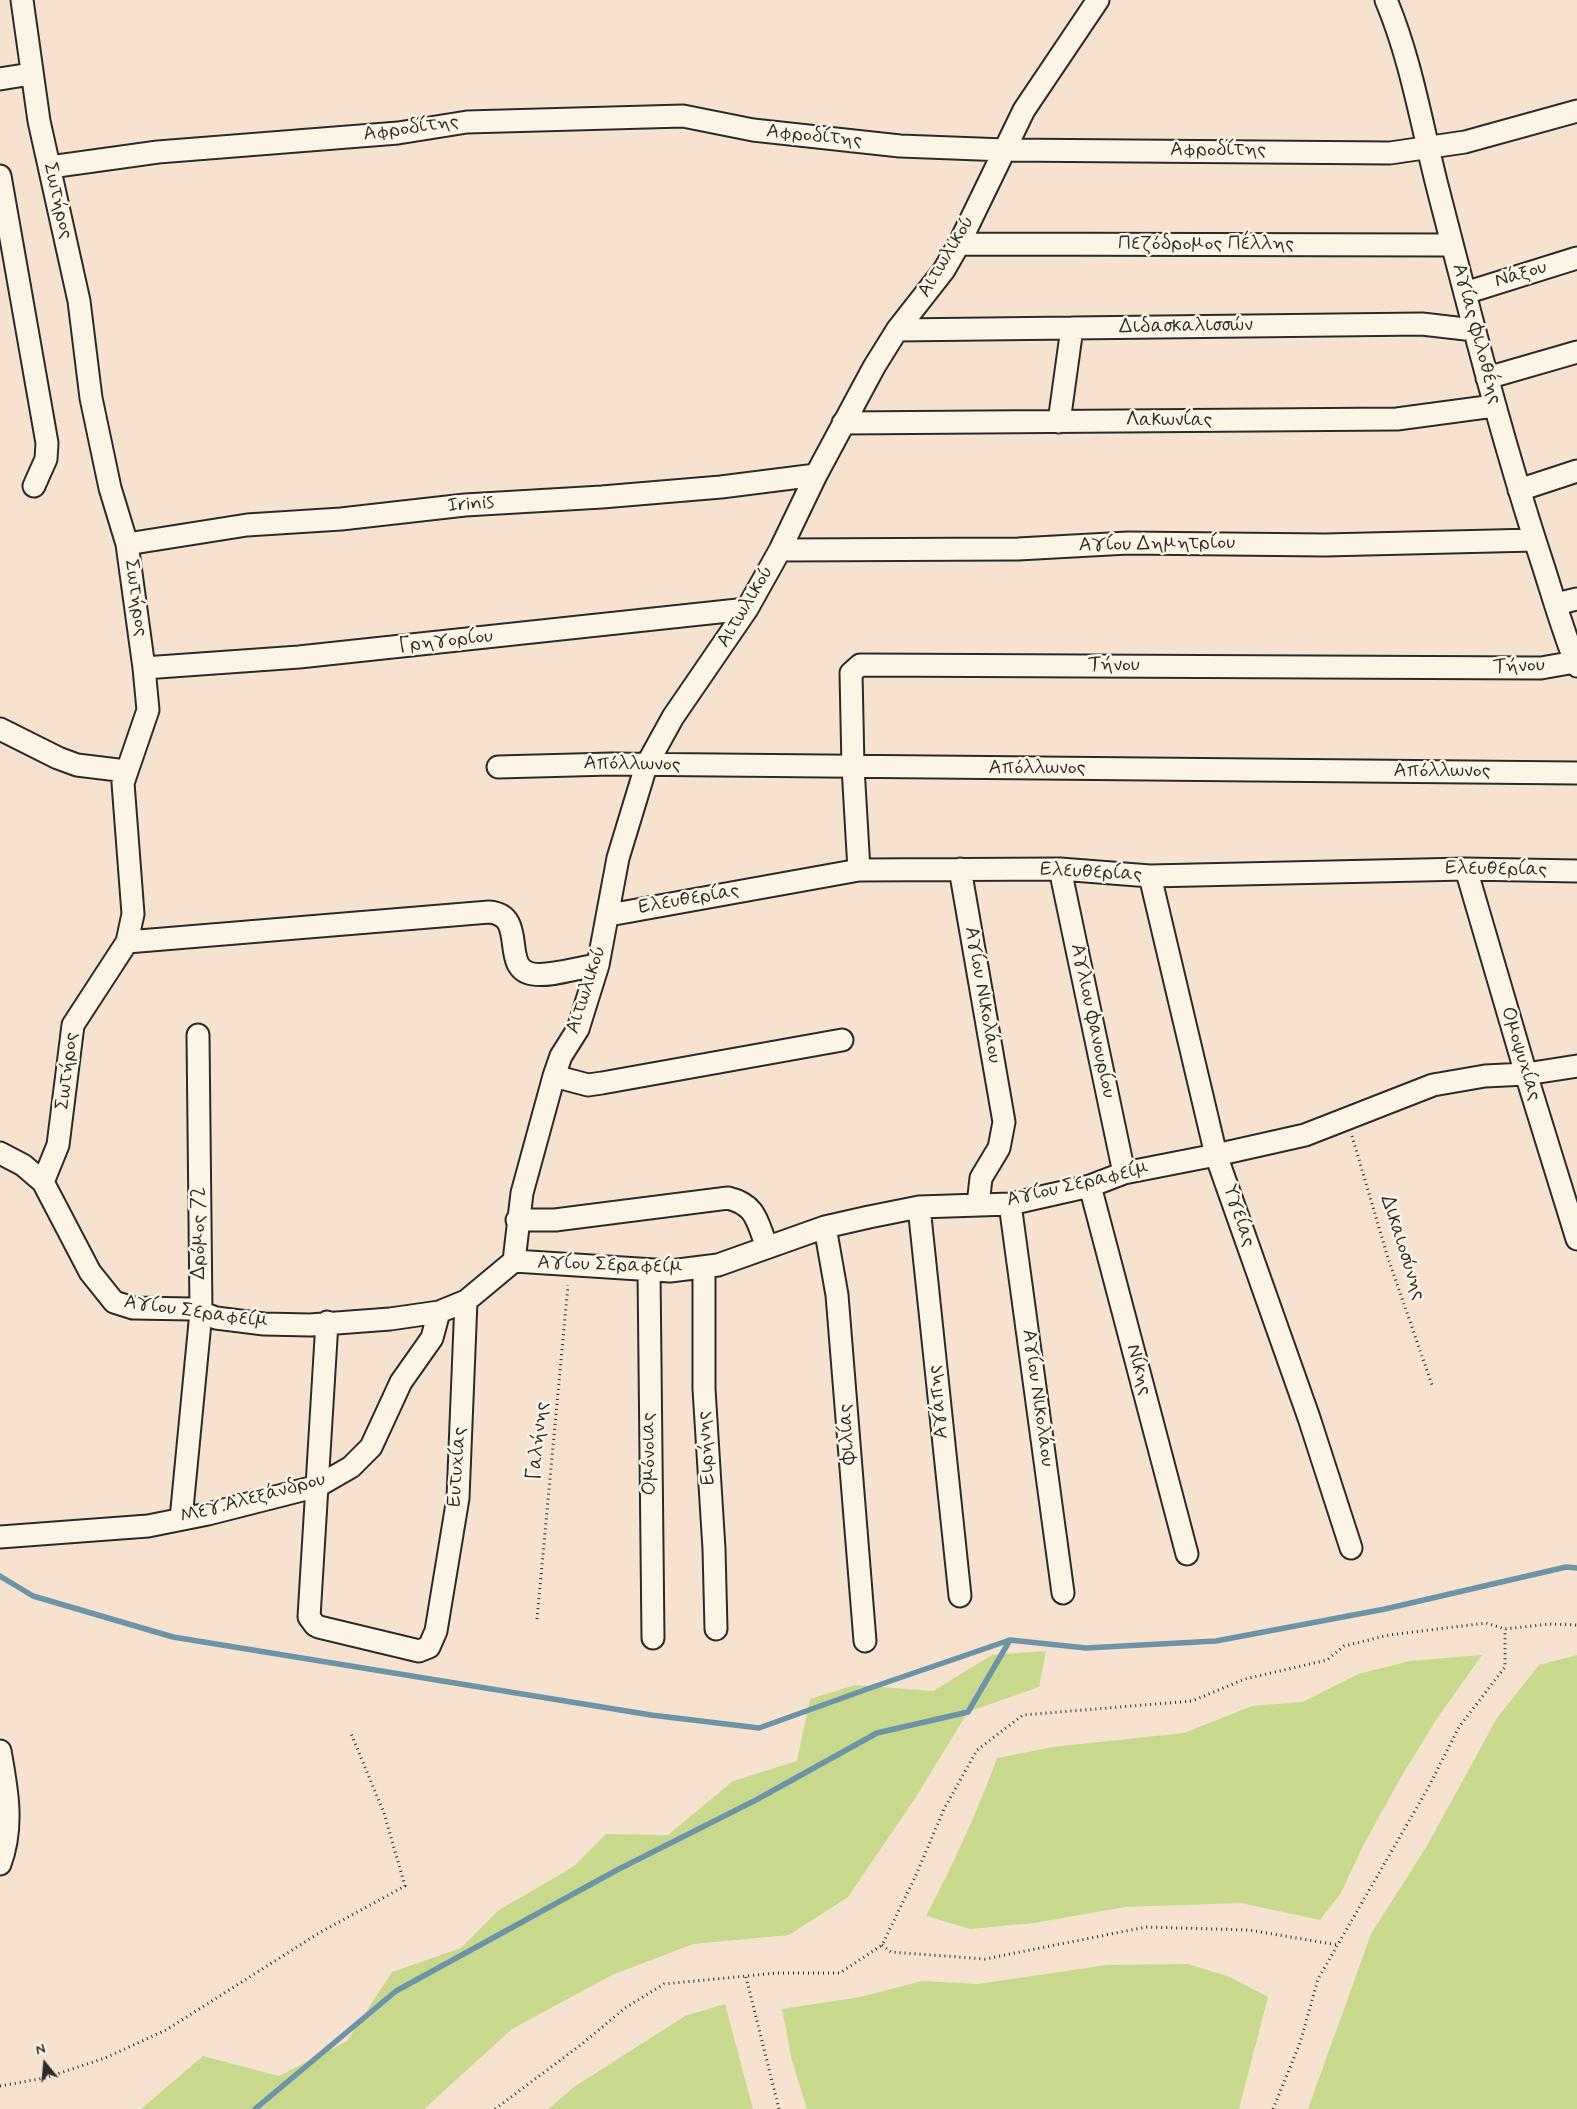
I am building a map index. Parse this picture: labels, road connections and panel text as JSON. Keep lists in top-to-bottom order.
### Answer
{
  "streets": {
    "street": [
      "Αφροδίτης",
      "Σωτήρος",
      "Πεζόδρομος Πέλλης",
      "Αιτωλικού",
      "Νάξου",
      "Διδασκαλισσών",
      "Αγίας Φιλοθέης",
      "Λακωνίας",
      "Irinis",
      "Αγίου Δημητρίου",
      "Γρηγορίου",
      "Τήνου",
      "Απόλλωνος",
      "Ελευθερίας",
      "Αγίου Νικολάου",
      "Αγλιου Φανουρίου",
      "Ομοψυχίας",
      "Αγίου Σεραφείμ",
      "Υγείας",
      "Δρόμος 72",
      "Νίκης",
      "Αγάπης",
      "Φιλίας",
      "Ειρήνης",
      "Ομόνοιας",
      "Ευτυχίας",
      "Μεγ.Αλεξάνδρου"
    ],
    "path": ["Δικαιοσύνης", "Γαλήνης"]
  },
  "crossings": [
    ["Αφροδίτης", "Σωτήρος"],
    ["Αφροδίτης", "Αιτωλικού"],
    ["Αφροδίτης", "Αγίας Φιλοθέης"],
    ["Σωτήρος", "Irinis"],
    ["Σωτήρος", "Γρηγορίου"],
    ["Σωτήρος", "Αγίου Σεραφείμ"],
    ["Πεζόδρομος Πέλλης", "Αιτωλικού"],
    ["Πεζόδρομος Πέλλης", "Αγίας Φιλοθέης"],
    ["Αιτωλικού", "Διδασκαλισσών"],
    ["Αιτωλικού", "Λακωνίας"],
    ["Αιτωλικού", "Irinis"],
    ["Αιτωλικού", "Αγίου Δημητρίου"],
    ["Αιτωλικού", "Γρηγορίου"],
    ["Αιτωλικού", "Απόλλωνος"],
    ["Αιτωλικού", "Ελευθερίας"],
    ["Αιτωλικού", "Αγίου Σεραφείμ"],
    ["Νάξου", "Αγίας Φιλοθέης"],
    ["Διδασκαλισσών", "Αγίας Φιλοθέης"],
    ["Αγίας Φιλοθέης", "Λακωνίας"],
    ["Αγίας Φιλοθέης", "Αγίου Δημητρίου"],
    ["Αγίας Φιλοθέης", "Τήνου"],
    ["Τήνου", "Απόλλωνος"],
    ["Τήνου", "Ελευθερίας"],
    ["Ελευθερίας", "Αγίου Νικολάου"],
    ["Ελευθερίας", "Αγλιου Φανουρίου"],
    ["Ελευθερίας", "Ομοψυχίας"],
    ["Ελευθερίας", "Υγείας"],
    ["Αγίου Νικολάου", "Αγίου Σεραφείμ"],
    ["Αγλιου Φανουρίου", "Αγίου Σεραφείμ"],
    ["Ομοψυχίας", "Αγίου Σεραφείμ"],
    ["Αγίου Σεραφείμ", "Υγείας"],
    ["Αγίου Σεραφείμ", "Δρόμος 72"],
    ["Αγίου Σεραφείμ", "Δικαιοσύνης"],
    ["Αγίου Σεραφείμ", "Νίκης"],
    ["Αγίου Σεραφείμ", "Αγάπης"],
    ["Αγίου Σεραφείμ", "Φιλίας"],
    ["Αγίου Σεραφείμ", "Γαλήνης"],
    ["Αγίου Σεραφείμ", "Ειρήνης"],
    ["Αγίου Σεραφείμ", "Ομόνοιας"],
    ["Αγίου Σεραφείμ", "Μεγ.Αλεξάνδρου"],
    ["Δρόμος 72", "Μεγ.Αλεξάνδρου"],
    ["Ευτυχίας", "Μεγ.Αλεξάνδρου"]
  ],
  "north": "top"
}
